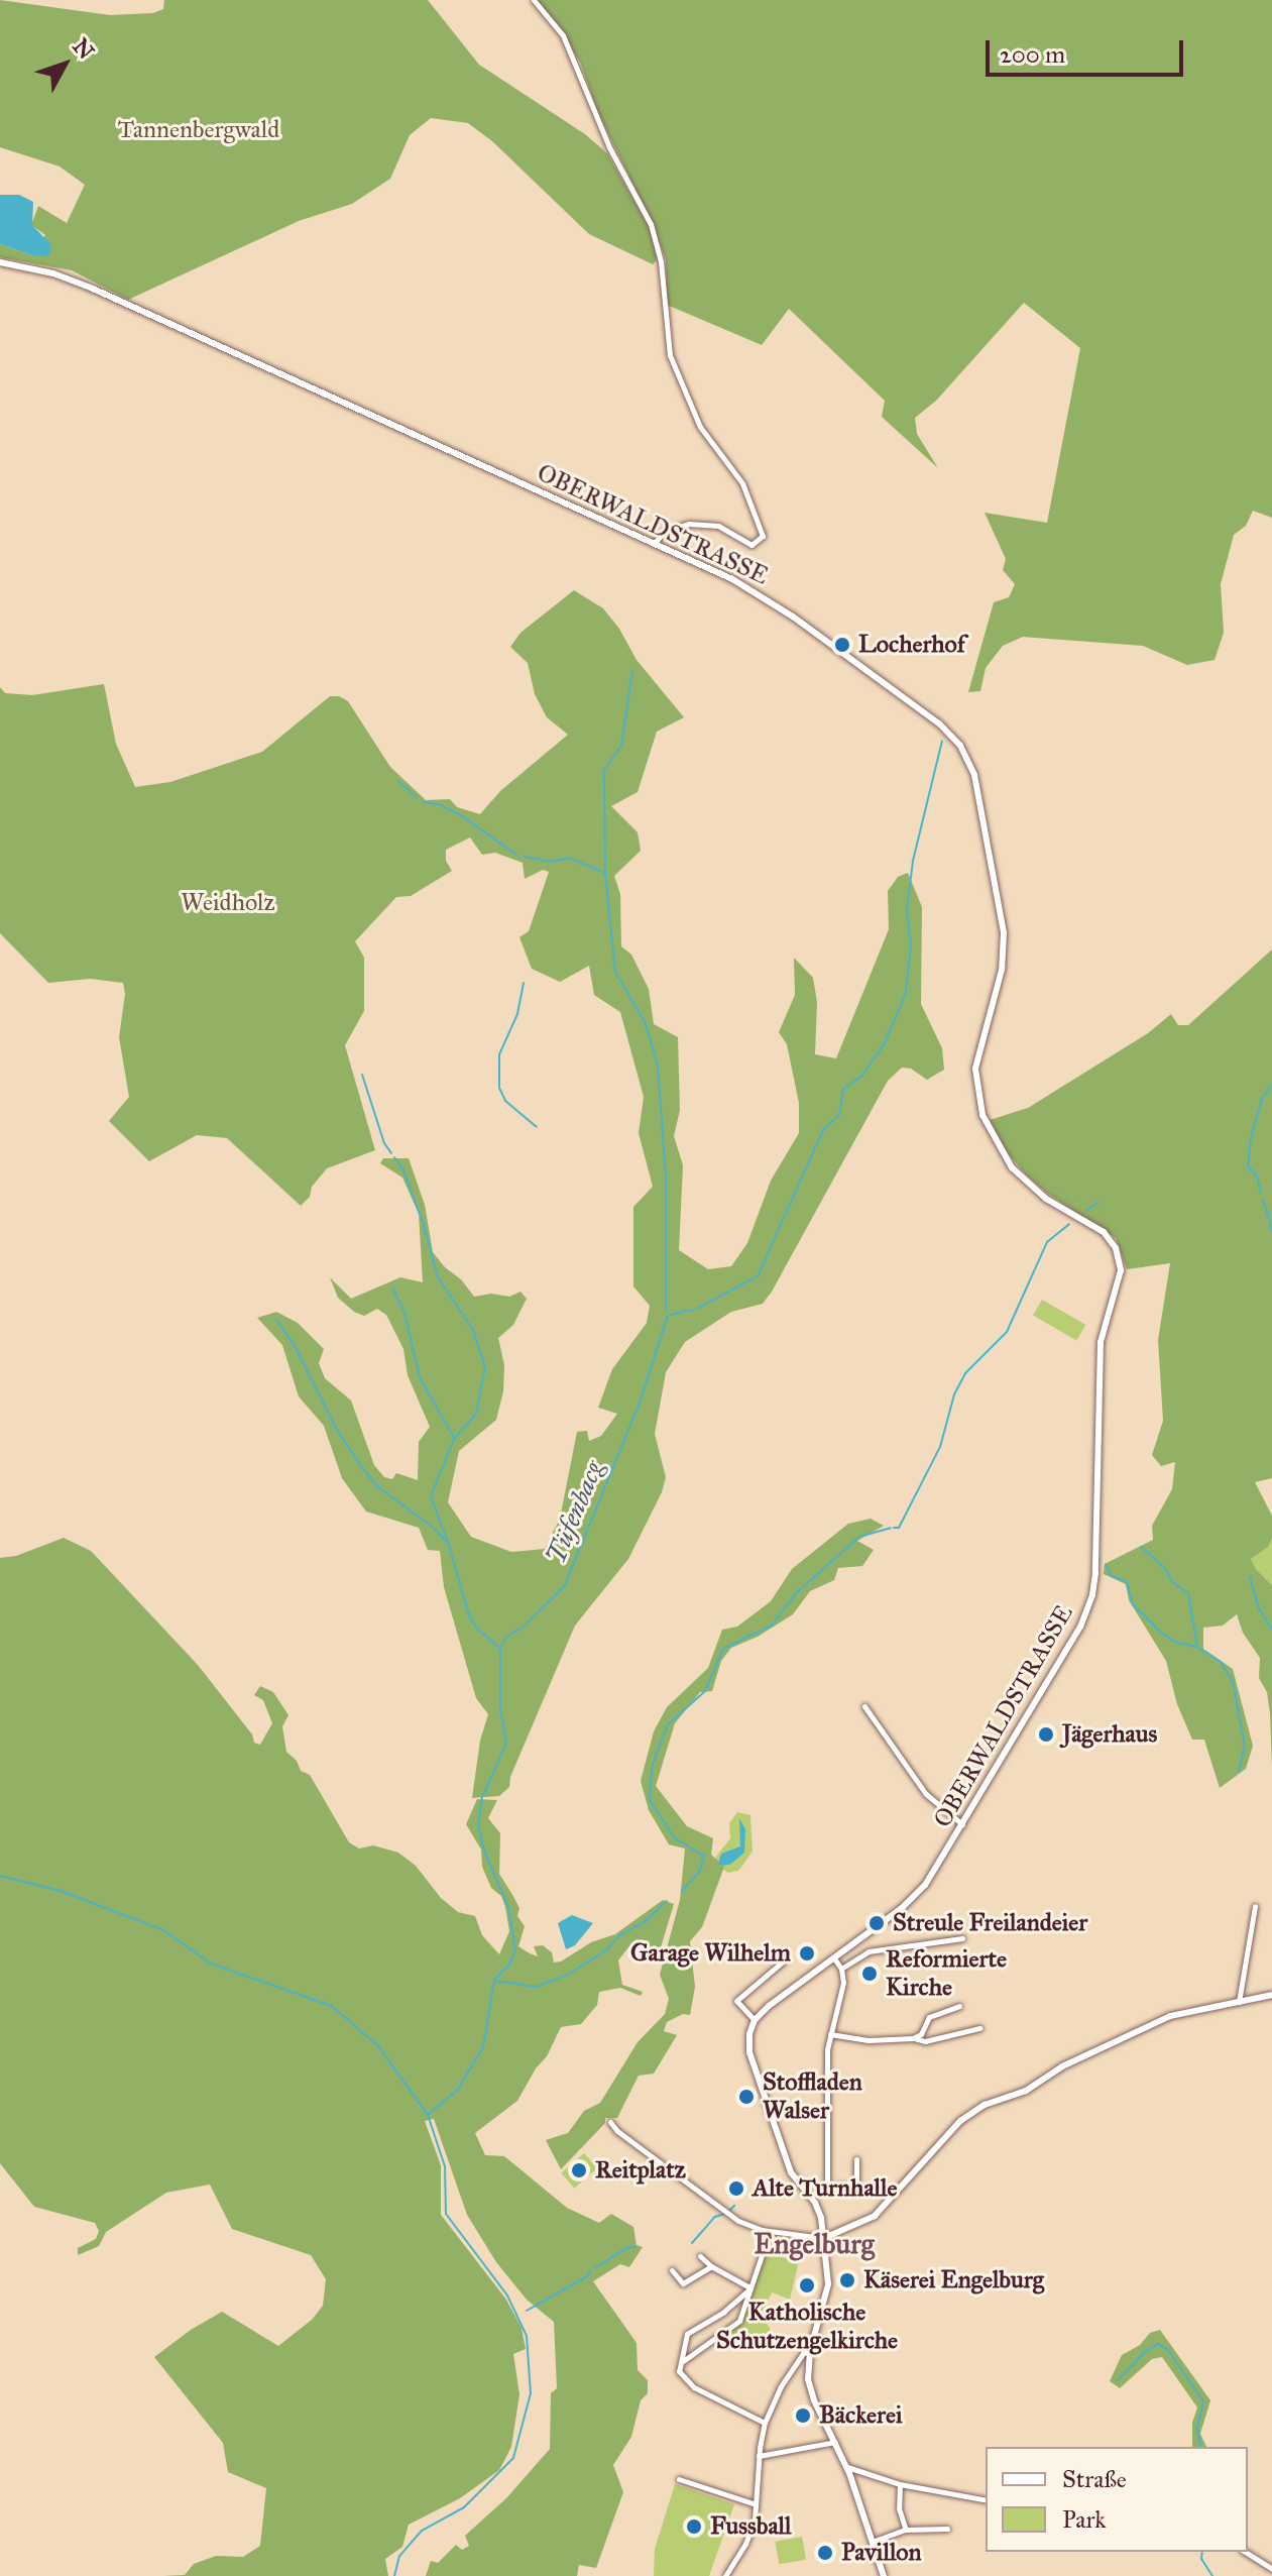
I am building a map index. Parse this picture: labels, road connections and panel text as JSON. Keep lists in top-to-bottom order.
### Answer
{
  "streets": {
    "street": ["OBERWALDSTRASSE"]
  },
  "districts": ["Engelburg"],
  "water": ["Tüfenbacg"],
  "parks": ["Tannenbergwald", "Weidholz"],
  "places": [
    "Locherhof",
    "Jägerhaus",
    "Streule Freilandeier",
    "Garage Wilhelm",
    "Reformierte Kirche",
    "Stoffladen Walser",
    "Reitplatz",
    "Alte Turnhalle",
    "Käserei Engelburg",
    "Katholische Schutzengelkirche",
    "Bäckerei",
    "Fussball",
    "Pavillon"
  ],
  "legend": ["Straße", "Park"],
  "scale_bar": "200 m",
  "north": "top right"
}
